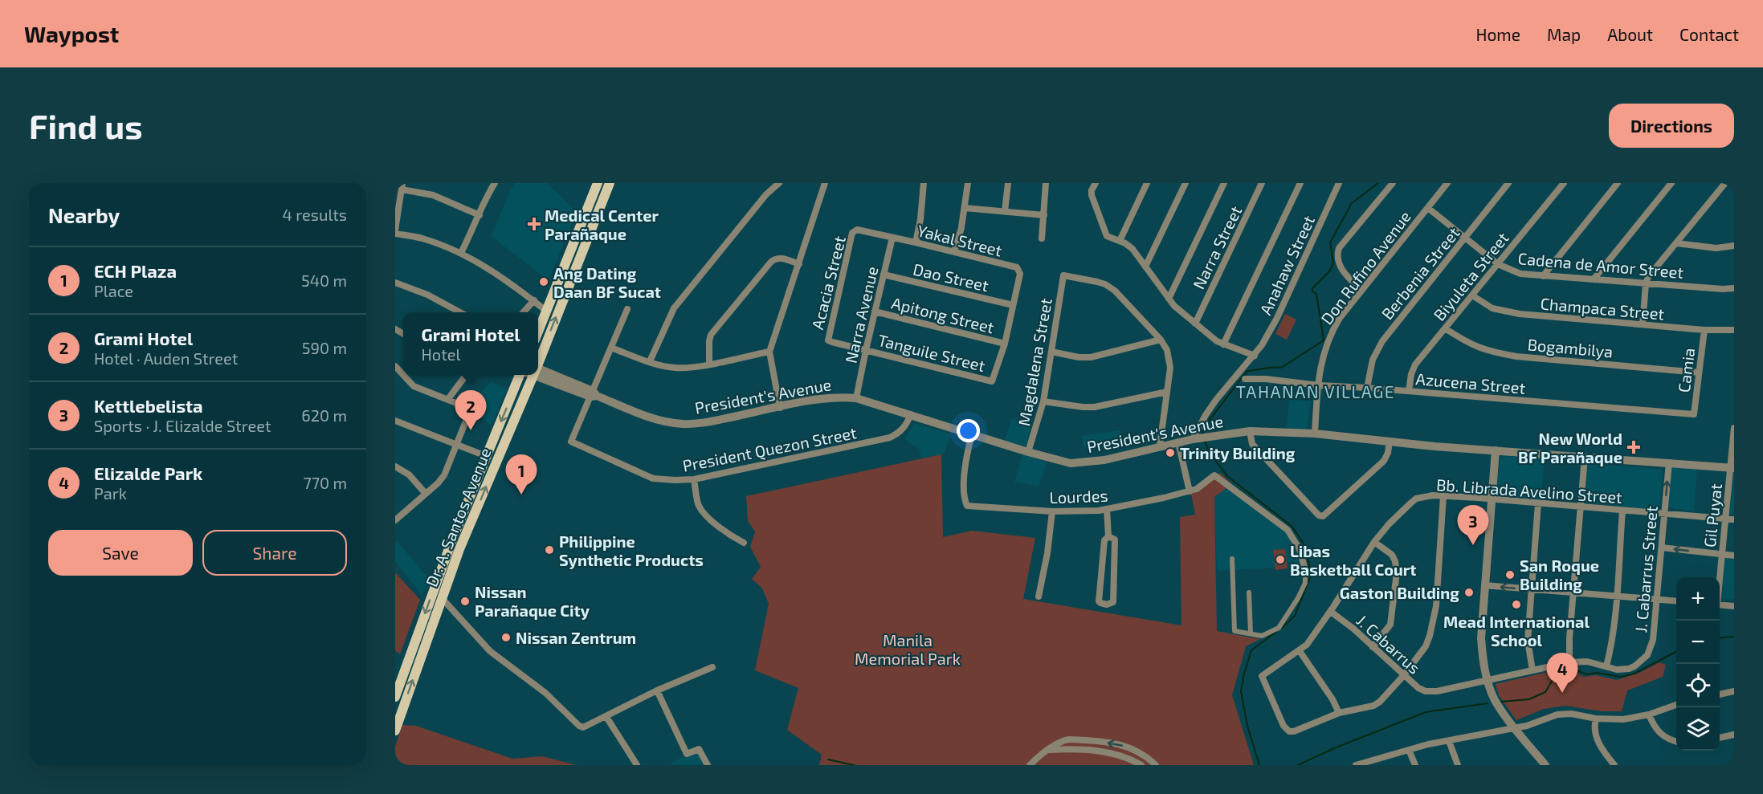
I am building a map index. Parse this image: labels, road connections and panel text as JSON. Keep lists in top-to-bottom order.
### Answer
{
  "streets": {
    "main road": ["Dr. A. Santos Avenue"],
    "street": [
      "Yakal Street",
      "Narra Street",
      "Anahaw Street",
      "Cadena de Amor Street",
      "Don Rufino Avenue",
      "Berbenia Street",
      "Biyuleta Street",
      "Dao Street",
      "Acacia Street",
      "Champaca Street",
      "Narra Avenue",
      "Apitong Street",
      "Bogambilya",
      "Tanguile Street",
      "Magdalena Street",
      "Camia",
      "Azucena Street",
      "President's Avenue",
      "President Quezon Street",
      "Bb. Librada Avelino Street",
      "Lourdes",
      "Gil Puyat",
      "J. Cabarrus Street",
      "J. Cabarrus"
    ]
  },
  "crossings": [
    ["Yakal Street", "Dao Street"],
    ["Yakal Street", "Acacia Street"],
    ["Yakal Street", "Narra Avenue"],
    ["Anahaw Street", "President's Avenue"],
    ["Cadena de Amor Street", "Don Rufino Avenue"],
    ["Cadena de Amor Street", "Berbenia Street"],
    ["Cadena de Amor Street", "Biyuleta Street"],
    ["Don Rufino Avenue", "Azucena Street"],
    ["Don Rufino Avenue", "President's Avenue"],
    ["Berbenia Street", "Azucena Street"],
    ["Biyuleta Street", "Champaca Street"],
    ["Biyuleta Street", "Bogambilya"],
    ["Biyuleta Street", "Azucena Street"],
    ["Dao Street", "Narra Avenue"],
    ["Acacia Street", "Narra Avenue"],
    ["Acacia Street", "Tanguile Street"],
    ["Champaca Street", "Camia"],
    ["Narra Avenue", "Apitong Street"],
    ["Narra Avenue", "Tanguile Street"],
    ["Narra Avenue", "President's Avenue"],
    ["Apitong Street", "Tanguile Street"],
    ["Bogambilya", "Camia"],
    ["Magdalena Street", "President's Avenue"],
    ["Camia", "Azucena Street"],
    ["President's Avenue", "President Quezon Street"],
    ["President's Avenue", "Lourdes"],
    ["President's Avenue", "Gil Puyat"],
    ["President's Avenue", "J. Cabarrus Street"],
    ["Bb. Librada Avelino Street", "Gil Puyat"],
    ["Bb. Librada Avelino Street", "J. Cabarrus Street"],
    ["Bb. Librada Avelino Street", "J. Cabarrus"],
    ["J. Cabarrus Street", "J. Cabarrus"]
  ],
  "districts": ["TAHANAN VILLAGE"],
  "parks": ["Manila Memorial Park"],
  "places": {
    "health": ["Medical Center Parañaque", "New World BF Parañaque"],
    "other": [
      "Ang Dating Daan BF Sucat",
      "Trinity Building",
      "Philippine Synthetic Products",
      "Libas Basketball Court",
      "San Roque Building",
      "Gaston Building",
      "Nissan Parañaque City",
      "Mead International School",
      "Nissan Zentrum"
    ]
  },
  "page": {
    "header": "Waypost",
    "nav": [
      "Home",
      "Map",
      "About",
      "Contact"
    ],
    "buttons": [
      "Directions",
      ["Save", "Share"]
    ],
    "title": "Find us",
    "heading": ["Nearby", "4 results"],
    "list": [
      {
        "mark": "1",
        "name": "ECH Plaza",
        "note": "Place",
        "value": "540 m"
      },
      {
        "mark": "2",
        "name": "Grami Hotel",
        "note": "Hotel · Auden Street",
        "value": "590 m"
      },
      {
        "mark": "3",
        "name": "Kettlebelista",
        "note": "Sports · J. Elizalde Street",
        "value": "620 m"
      },
      {
        "mark": "4",
        "name": "Elizalde Park",
        "note": "Park",
        "value": "770 m"
      }
    ],
    "popup": ["Grami Hotel", "Hotel"],
    "pins": [
      "2",
      "1",
      "3",
      "4"
    ],
    "map_buttons": ["+", "−"]
  }
}
